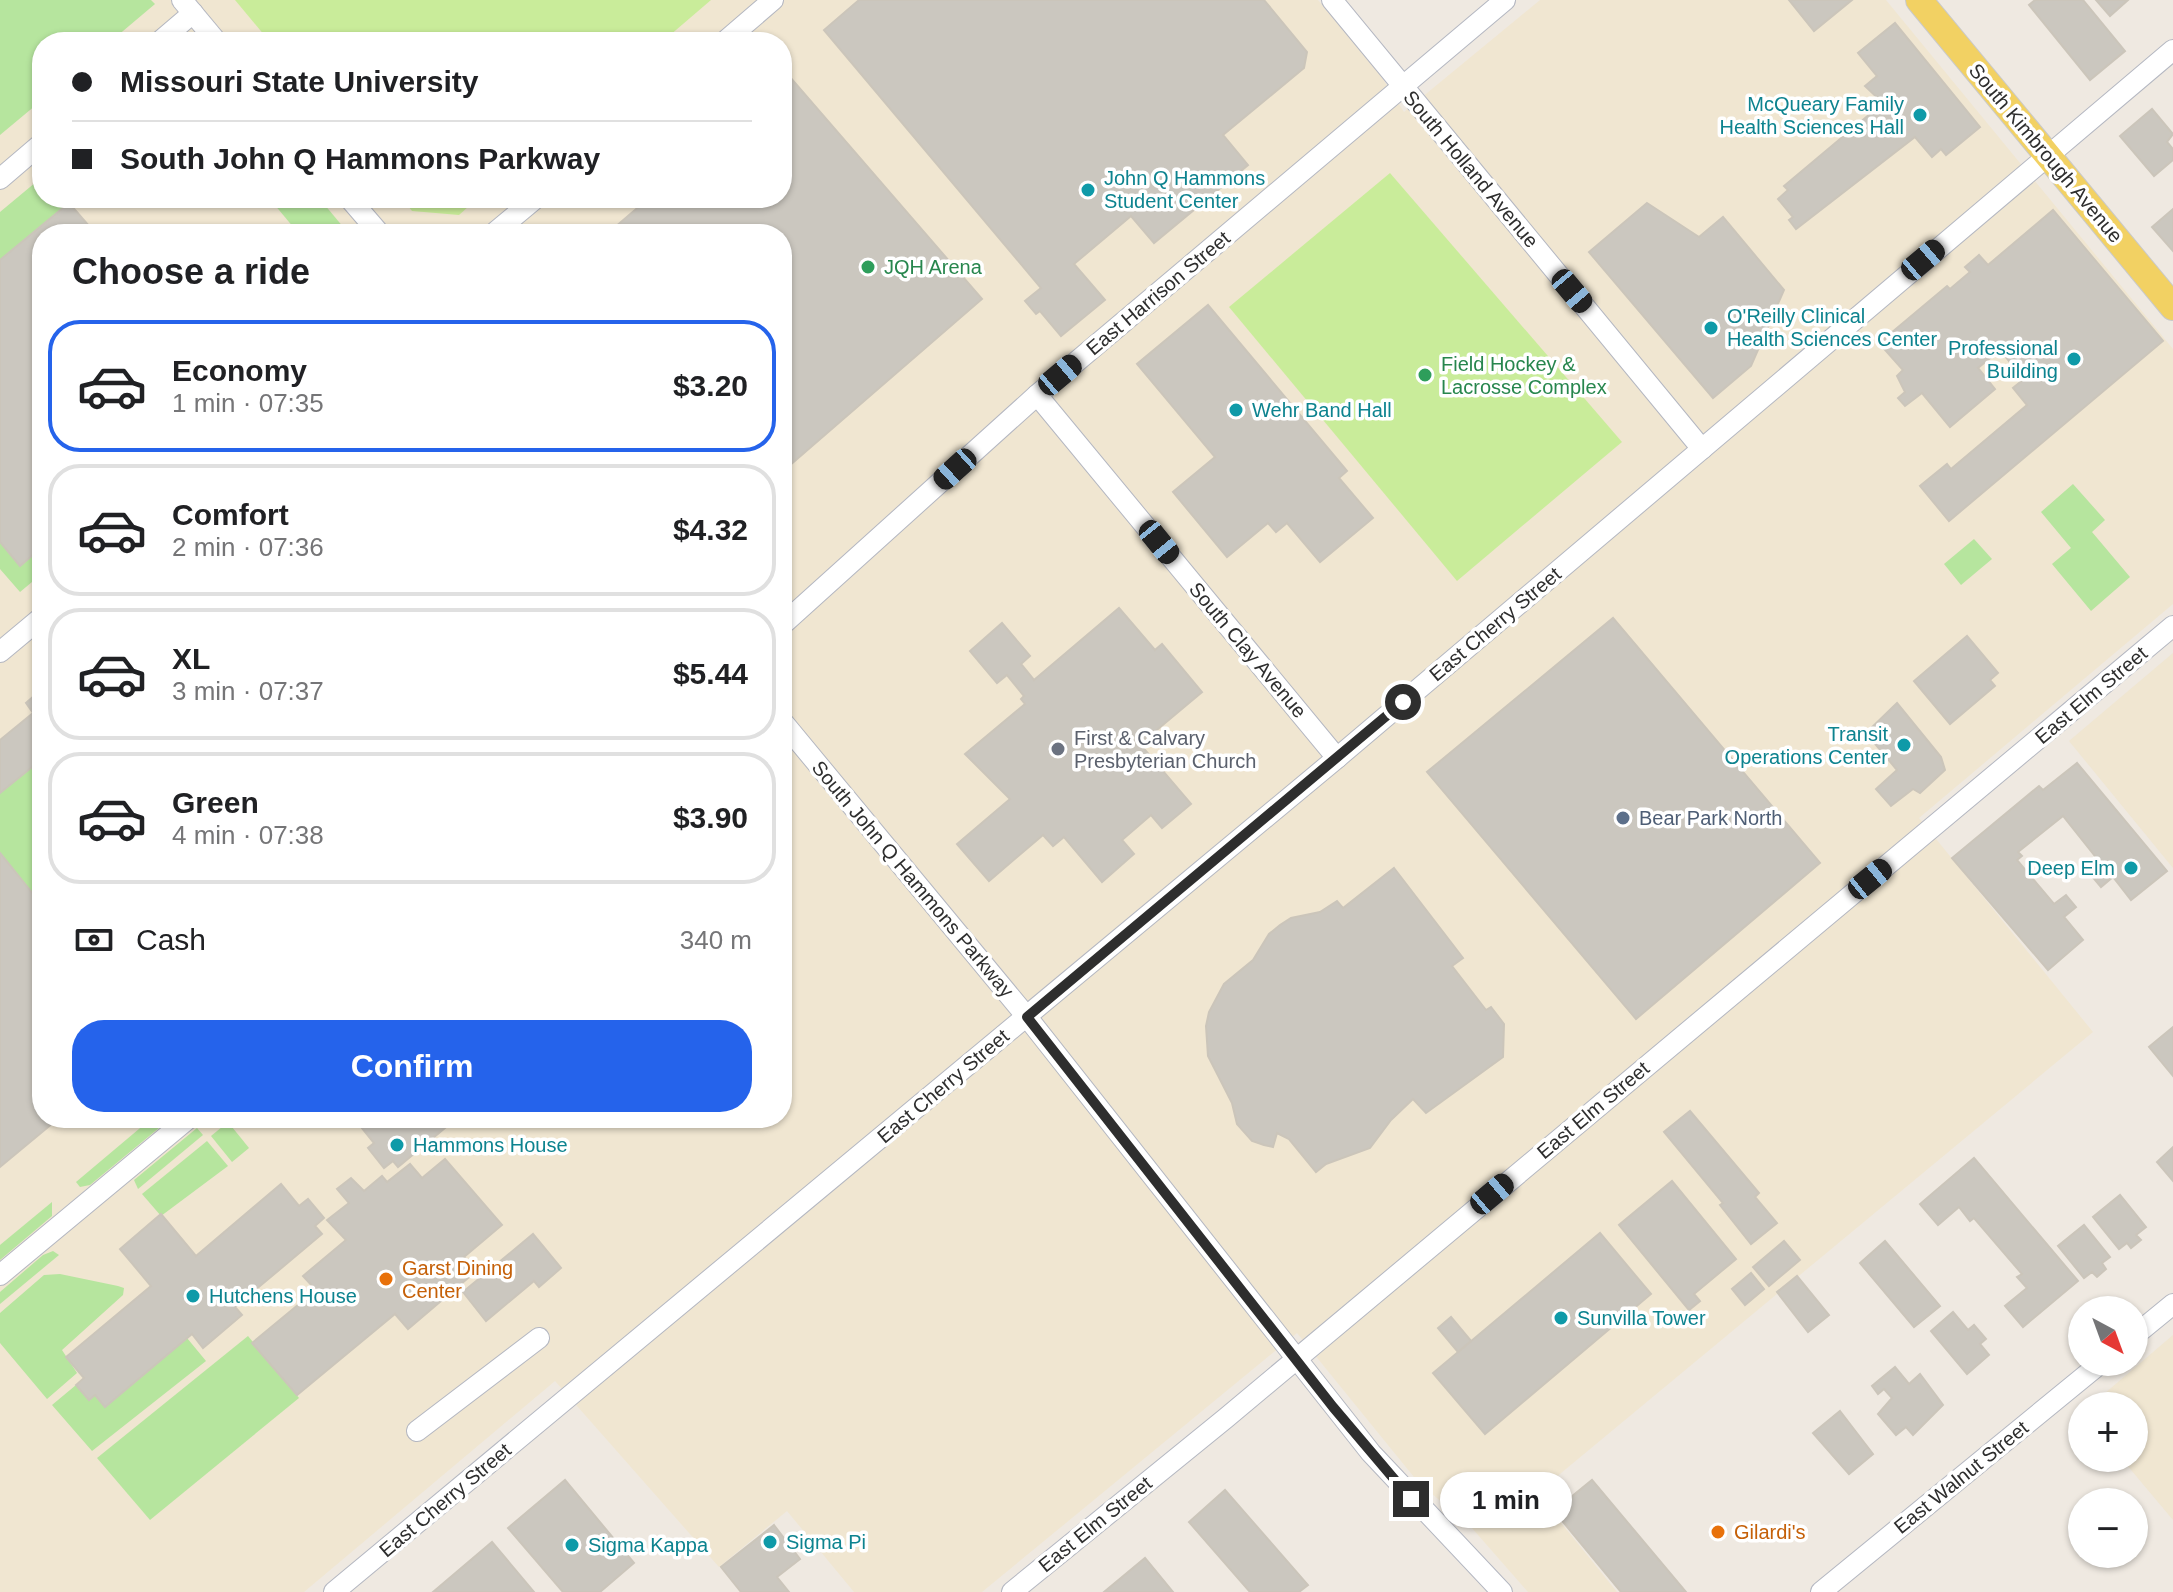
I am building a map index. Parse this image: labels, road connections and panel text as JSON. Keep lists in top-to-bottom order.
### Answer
{
  "streets": {
    "main road": ["South Kimbrough Avenue"],
    "street": [
      "South Holland Avenue",
      "East Harrison Street",
      "East Cherry Street",
      "South Clay Avenue",
      "East Elm Street",
      "South John Q Hammons Parkway",
      "East Walnut Street"
    ]
  },
  "crossings": [
    ["South Kimbrough Avenue", "East Cherry Street"],
    ["South Holland Avenue", "East Harrison Street"],
    ["South Holland Avenue", "East Cherry Street"],
    ["East Harrison Street", "South Clay Avenue"],
    ["East Cherry Street", "South Clay Avenue"],
    ["East Cherry Street", "South John Q Hammons Parkway"],
    ["East Elm Street", "South John Q Hammons Parkway"]
  ],
  "places": [
    "McQueary Family Health Sciences Hall",
    "John Q Hammons Student Center",
    "JQH Arena",
    "O'Reilly Clinical Health Sciences Center",
    "Professional Building",
    "Field Hockey & Lacrosse Complex",
    "Wehr Band Hall",
    "Transit Operations Center",
    "First & Calvary Presbyterian Church",
    "Bear Park North",
    "Deep Elm",
    "Hammons House",
    "Garst Dining Center",
    "Hutchens House",
    "Sunvilla Tower",
    "Gilardi's",
    "Sigma Pi",
    "Sigma Kappa"
  ],
  "north": "bottom right",
  "page": {
    "banner": ["Missouri State University", "South John Q Hammons Parkway"],
    "heading": "Choose a ride",
    "list": [
      {
        "name": "Economy",
        "note": "1 min · 07:35",
        "value": "$3.20"
      },
      {
        "name": "Comfort",
        "note": "2 min · 07:36",
        "value": "$4.32"
      },
      {
        "name": "XL",
        "note": "3 min · 07:37",
        "value": "$5.44"
      },
      {
        "name": "Green",
        "note": "4 min · 07:38",
        "value": "$3.90"
      }
    ],
    "pay": ["Cash", "340 m"],
    "buttons": "Confirm",
    "map_buttons": ["+", "−"],
    "bubble": "1 min"
  }
}
